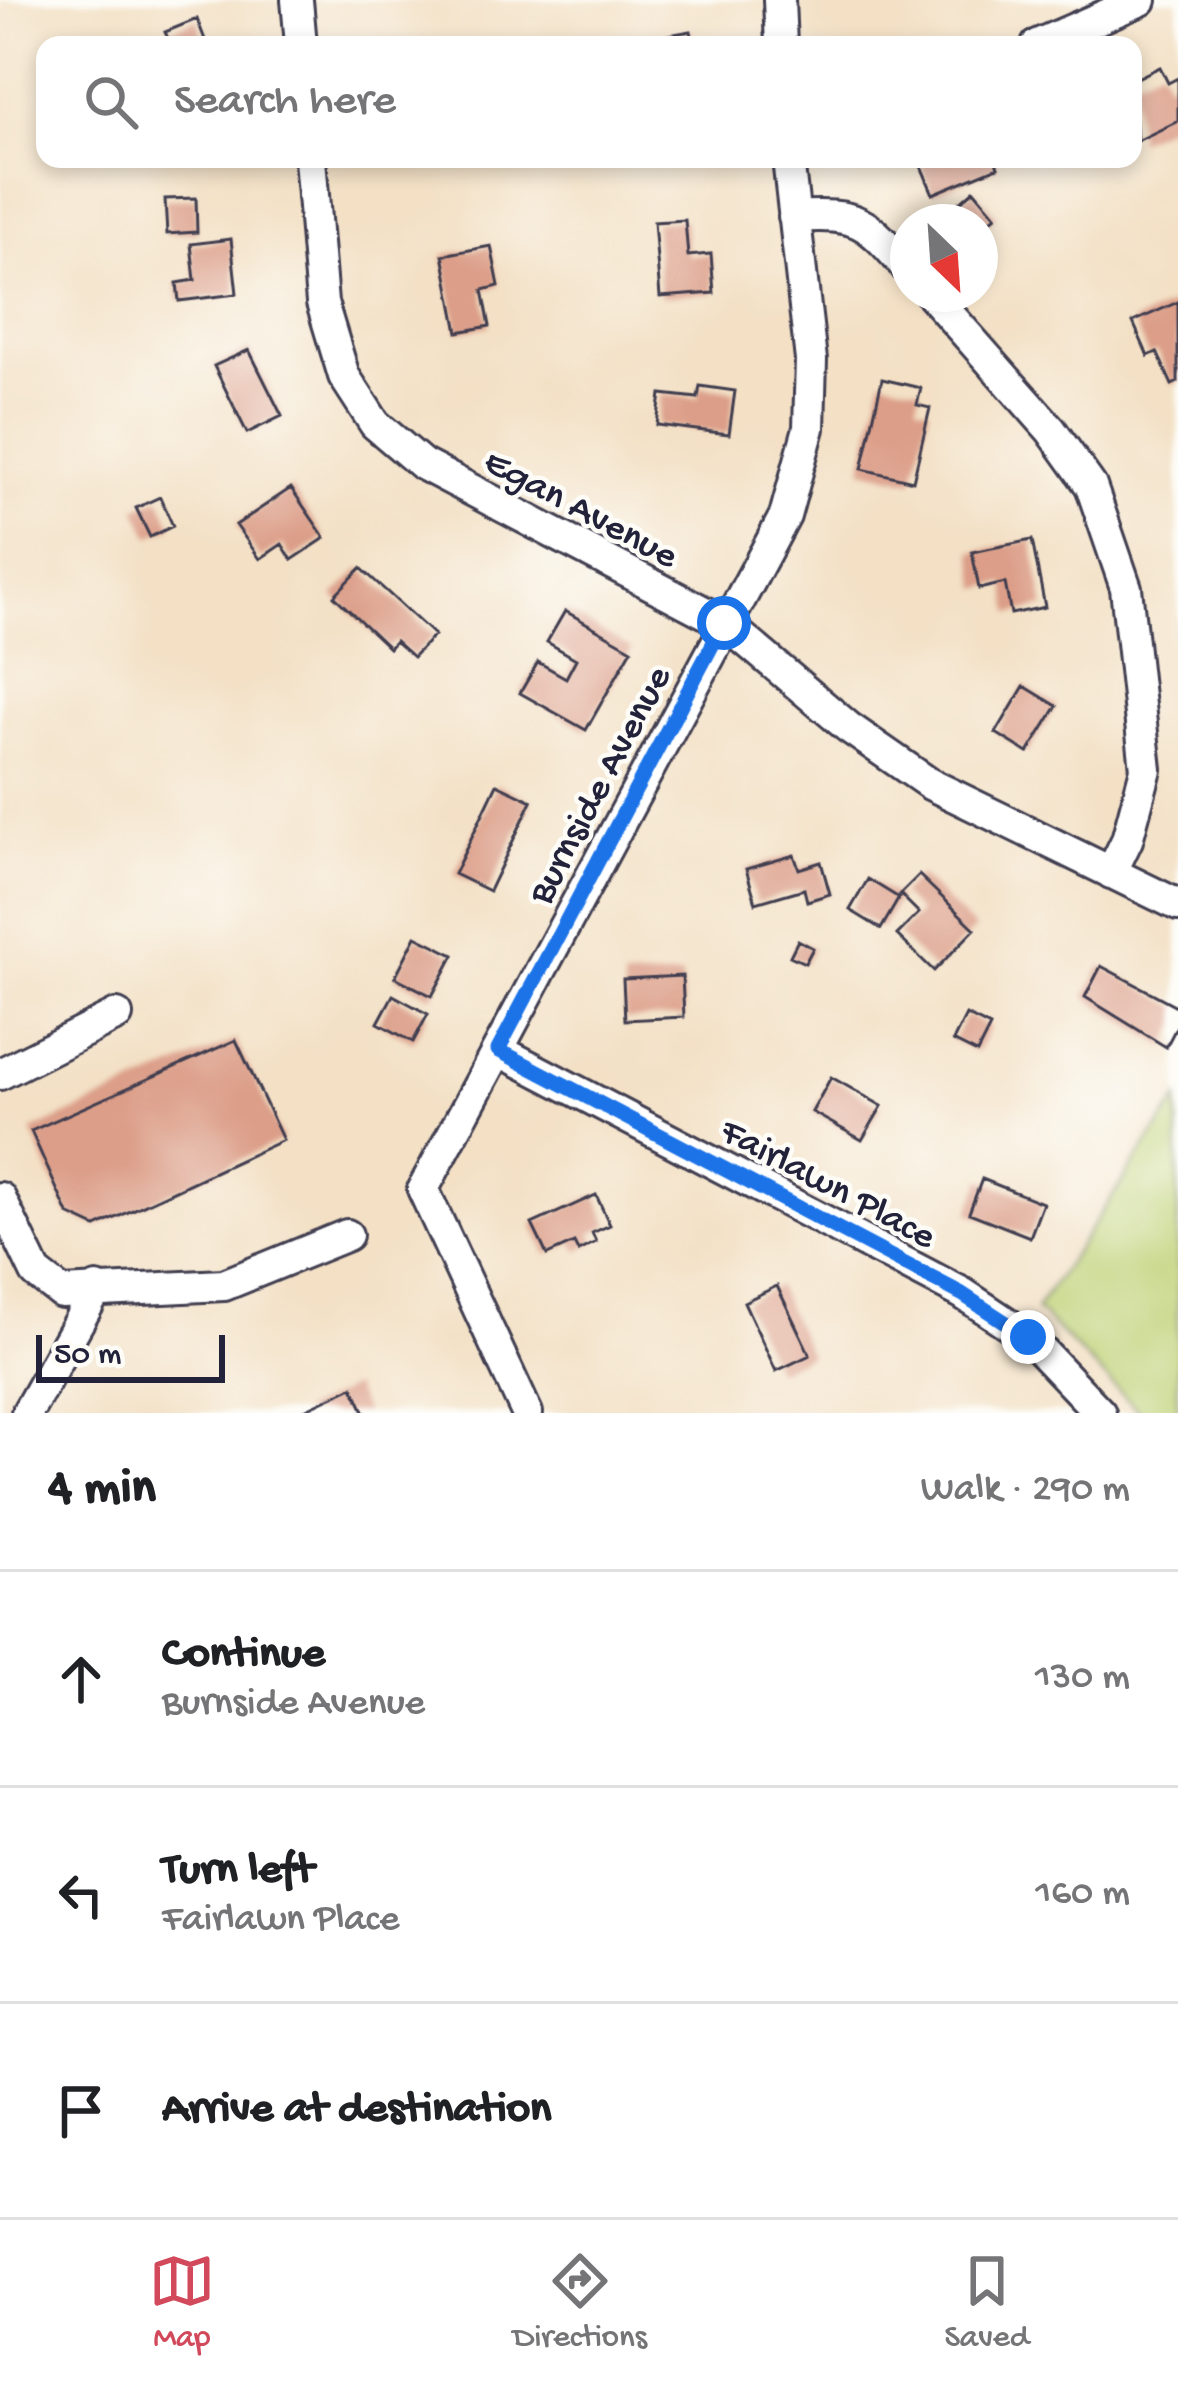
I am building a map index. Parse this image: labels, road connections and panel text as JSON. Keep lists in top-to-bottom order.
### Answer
{
  "streets": {
    "street": ["Egan Avenue", "Burnside Avenue", "Fairlawn Place"]
  },
  "crossings": [
    ["Egan Avenue", "Burnside Avenue"],
    ["Burnside Avenue", "Fairlawn Place"]
  ],
  "scale_bar": "50 m",
  "north": "bottom right",
  "page": {
    "search": "Search here",
    "scale": "50 m",
    "heading": ["4 min", "Walk · 290 m"],
    "list": [
      ["Continue", "Burnside Avenue", "130 m"],
      ["Turn left", "Fairlawn Place", "160 m"],
      "Arrive at destination"
    ],
    "nav": ["Map", "Directions", "Saved"]
  }
}
